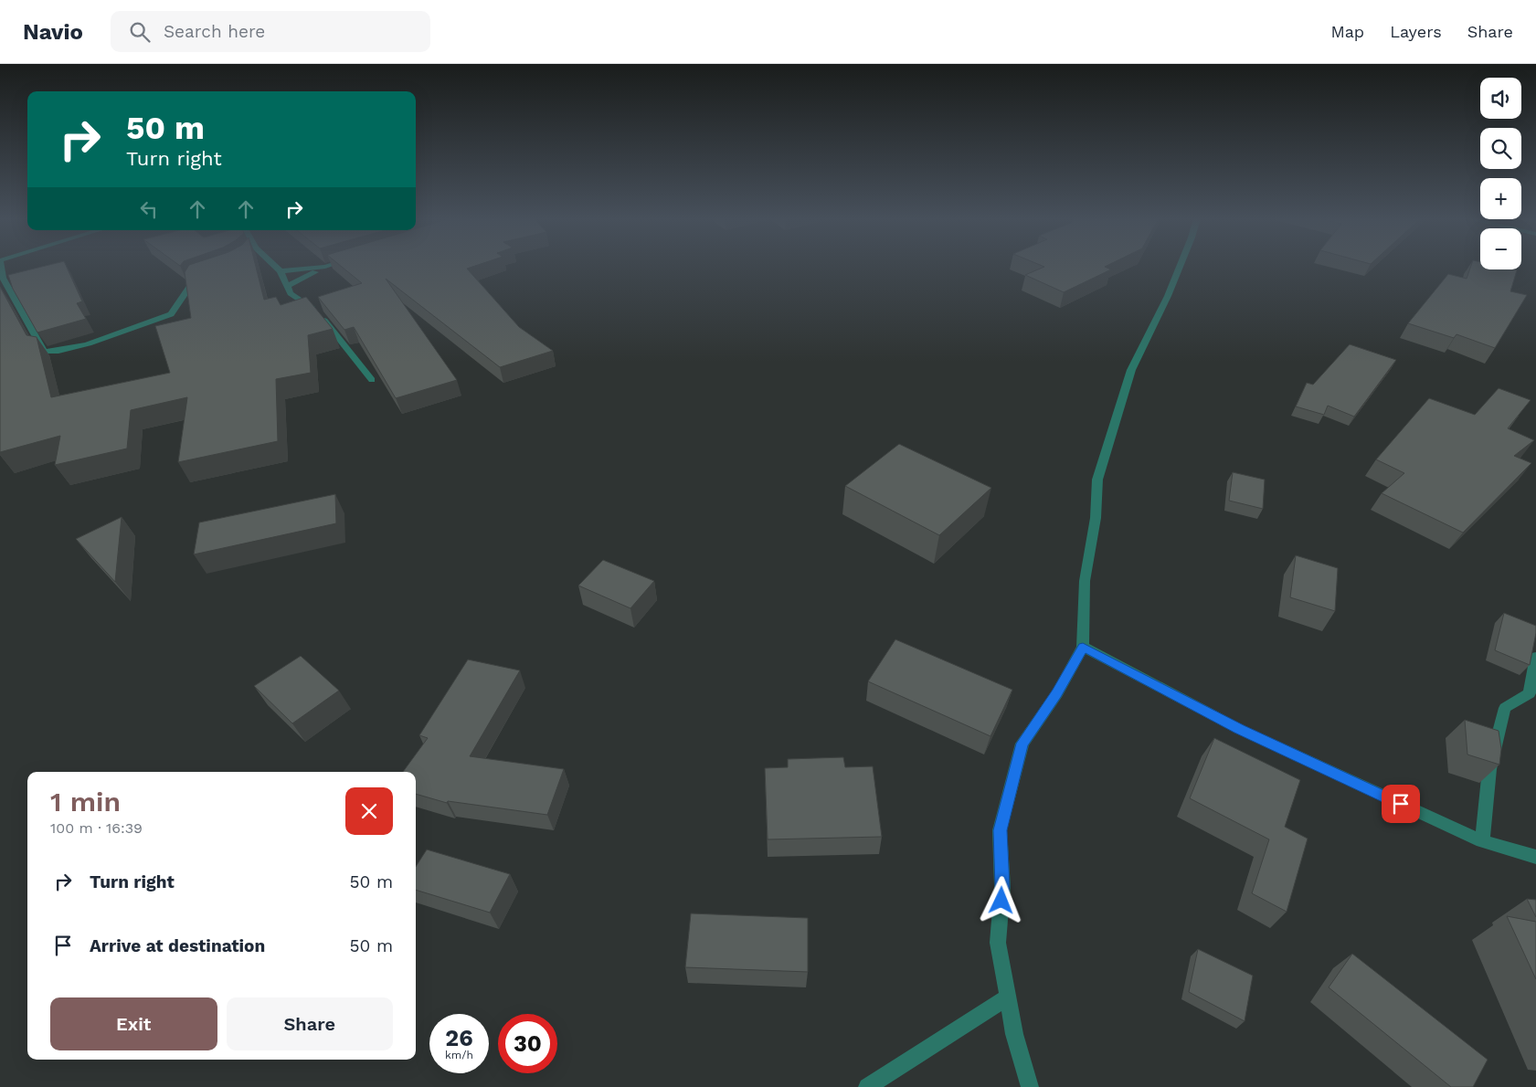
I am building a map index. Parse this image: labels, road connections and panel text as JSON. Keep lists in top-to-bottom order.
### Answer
{
  "page": {
    "header": "Navio",
    "search": "Search here",
    "nav": ["Map", "Layers", "Share"],
    "map_buttons": ["+", "−"],
    "turn": ["50 m", "Turn right"],
    "heading": ["1 min", "100 m · 16:39"],
    "list": [
      {
        "name": "Turn right",
        "value": "50 m"
      },
      {
        "name": "Arrive at destination",
        "value": "50 m"
      }
    ],
    "buttons": ["Exit", "Share"],
    "speed": "26 km/h",
    "limit": "30"
  }
}
